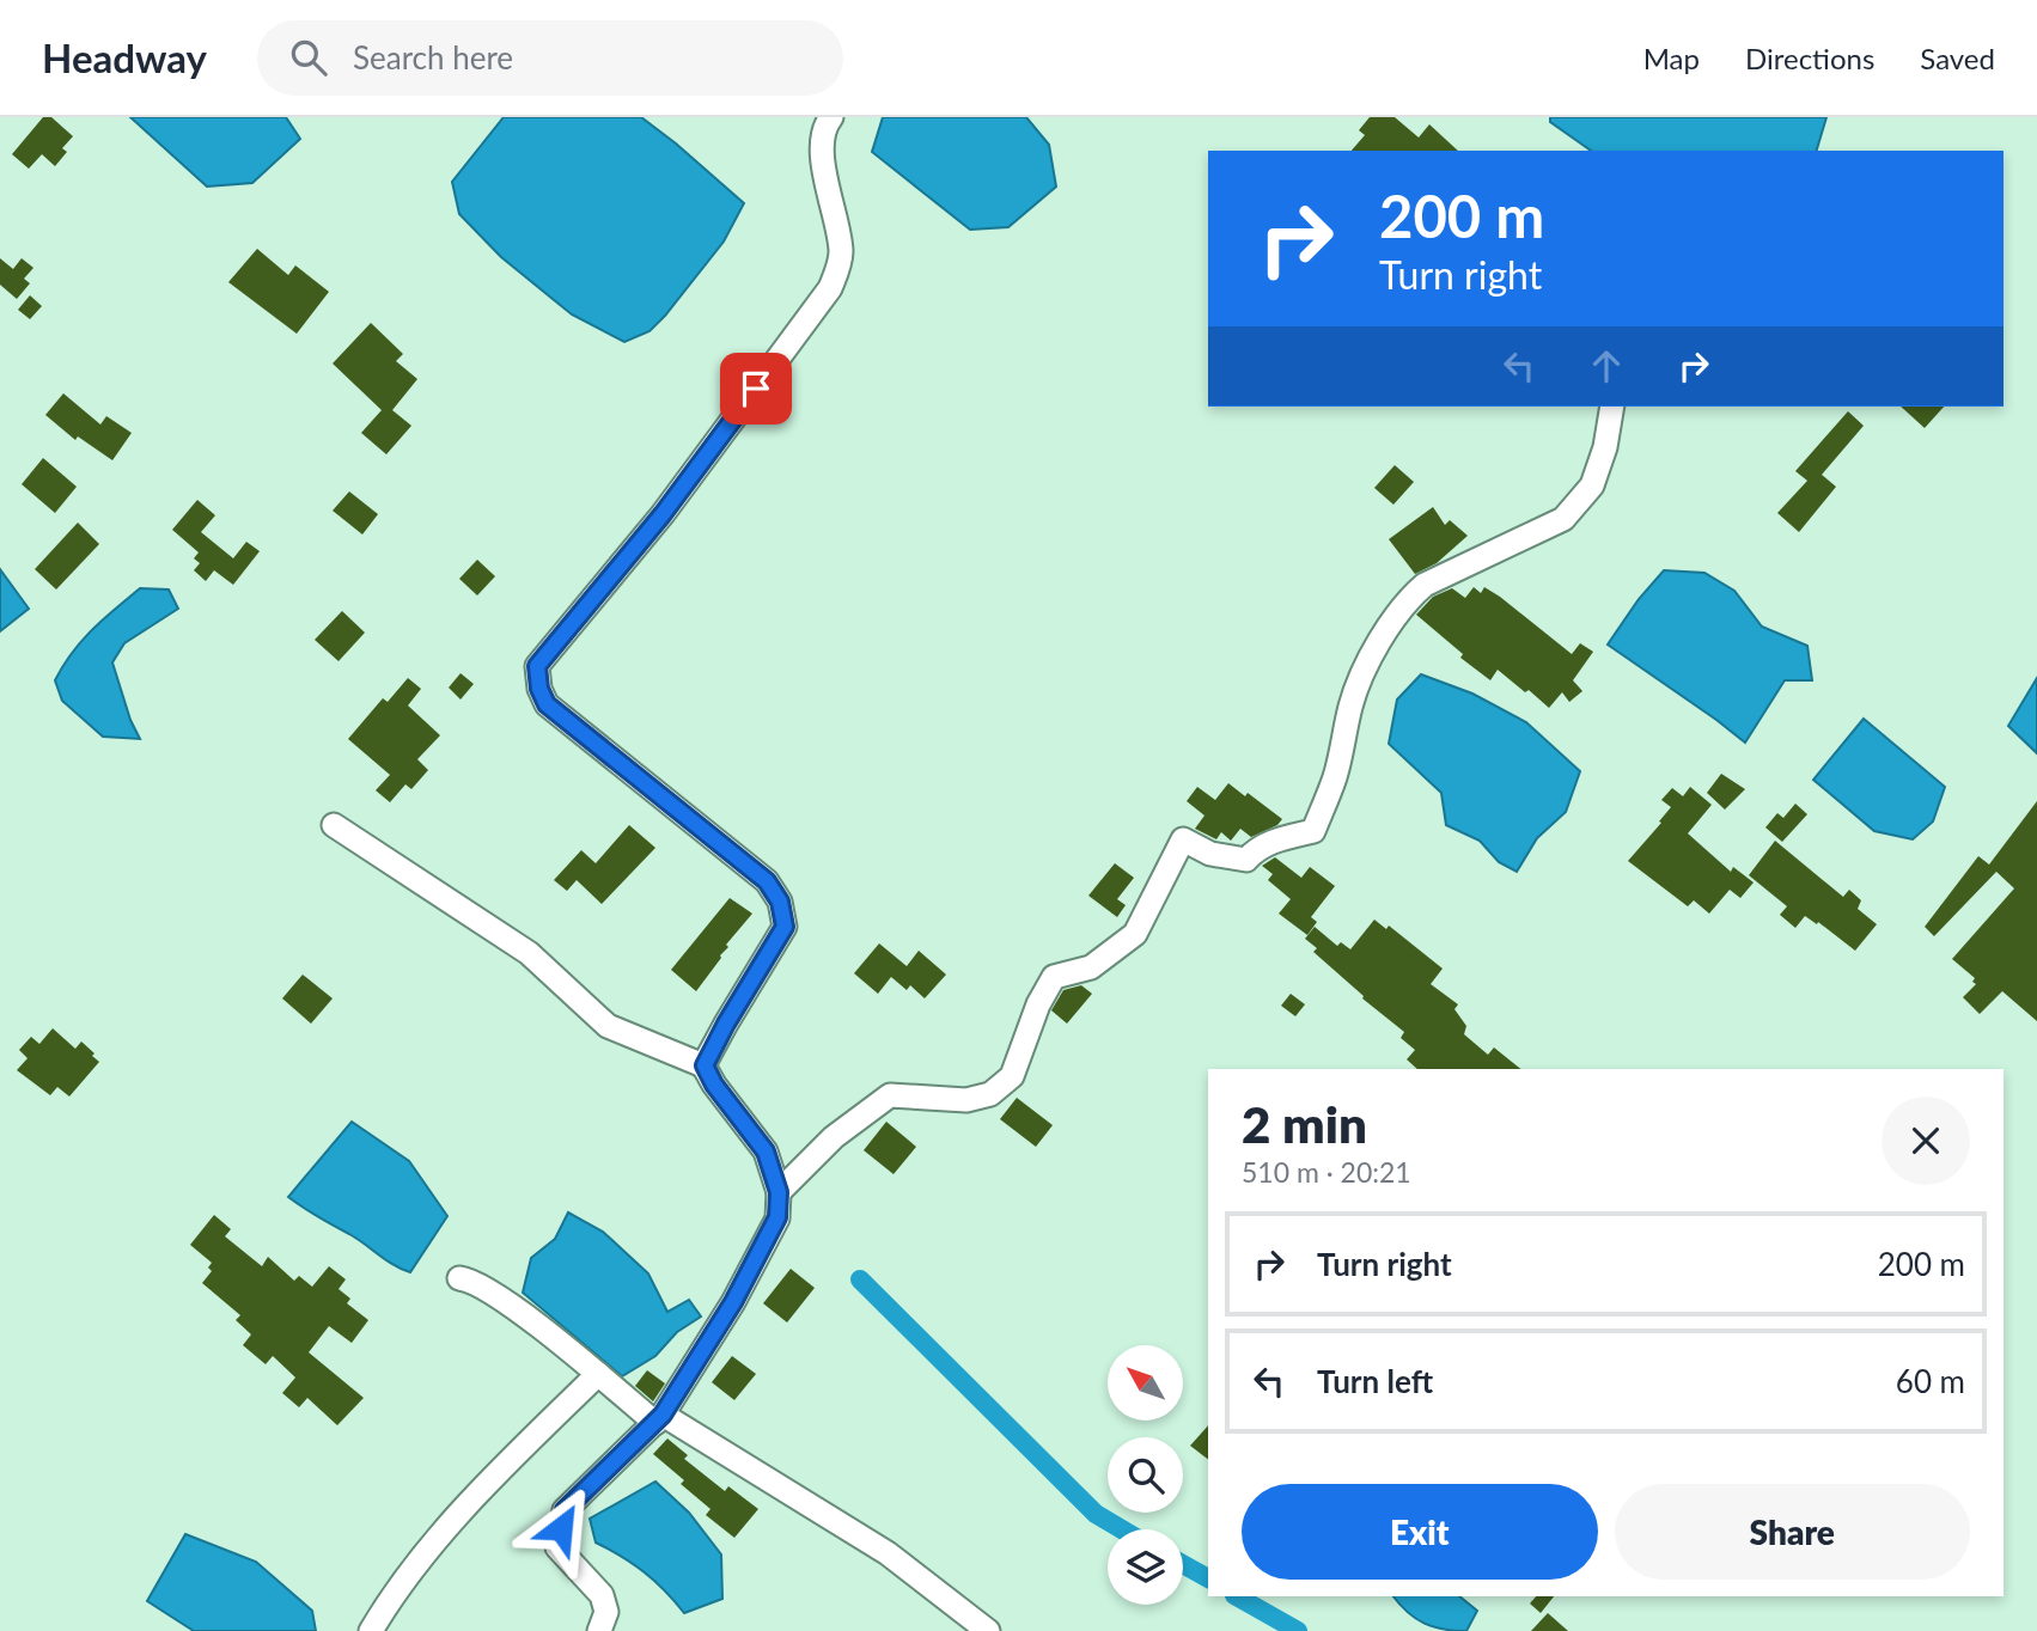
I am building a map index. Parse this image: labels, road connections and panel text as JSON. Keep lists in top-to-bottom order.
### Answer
{
  "north": "top left",
  "page": {
    "header": "Headway",
    "search": "Search here",
    "nav": ["Map", "Directions", "Saved"],
    "turn": ["200 m", "Turn right"],
    "heading": ["2 min", "510 m · 20:21"],
    "list": [
      {
        "name": "Turn right",
        "value": "200 m"
      },
      {
        "name": "Turn left",
        "value": "60 m"
      }
    ],
    "buttons": ["Exit", "Share"]
  }
}
